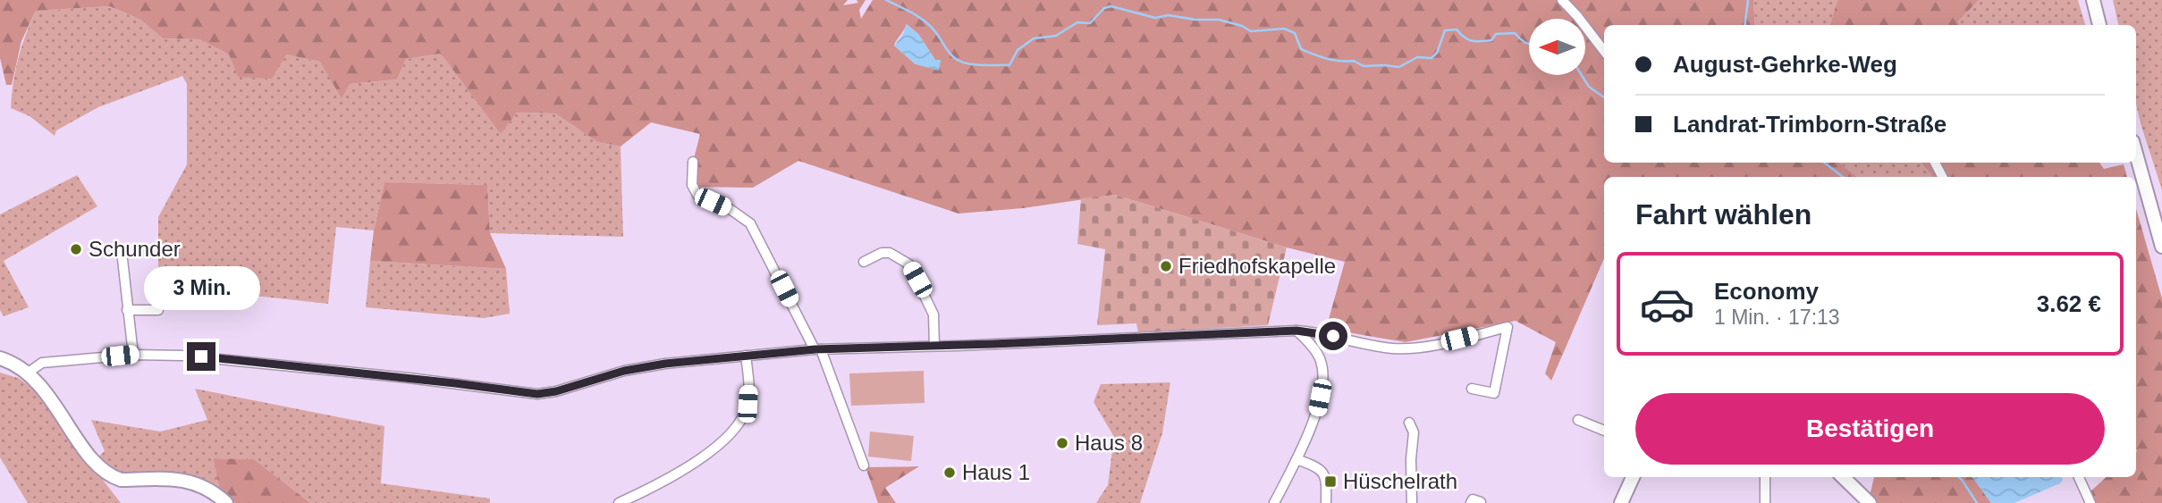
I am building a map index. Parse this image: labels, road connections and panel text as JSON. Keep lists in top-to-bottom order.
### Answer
{
  "places": {
    "other": [
      "Schunder",
      "Friedhofskapelle",
      "Haus 8",
      "Haus 1"
    ],
    "transit": ["Hüschelrath"]
  },
  "north": "left",
  "page": {
    "banner": ["August-Gehrke-Weg", "Landrat-Trimborn-Straße"],
    "heading": "Fahrt wählen",
    "list": [
      {
        "name": "Economy",
        "note": "1 Min. · 17:13",
        "value": "3.62 €"
      }
    ],
    "bubble": "3 Min.",
    "buttons": "Bestätigen"
  }
}
